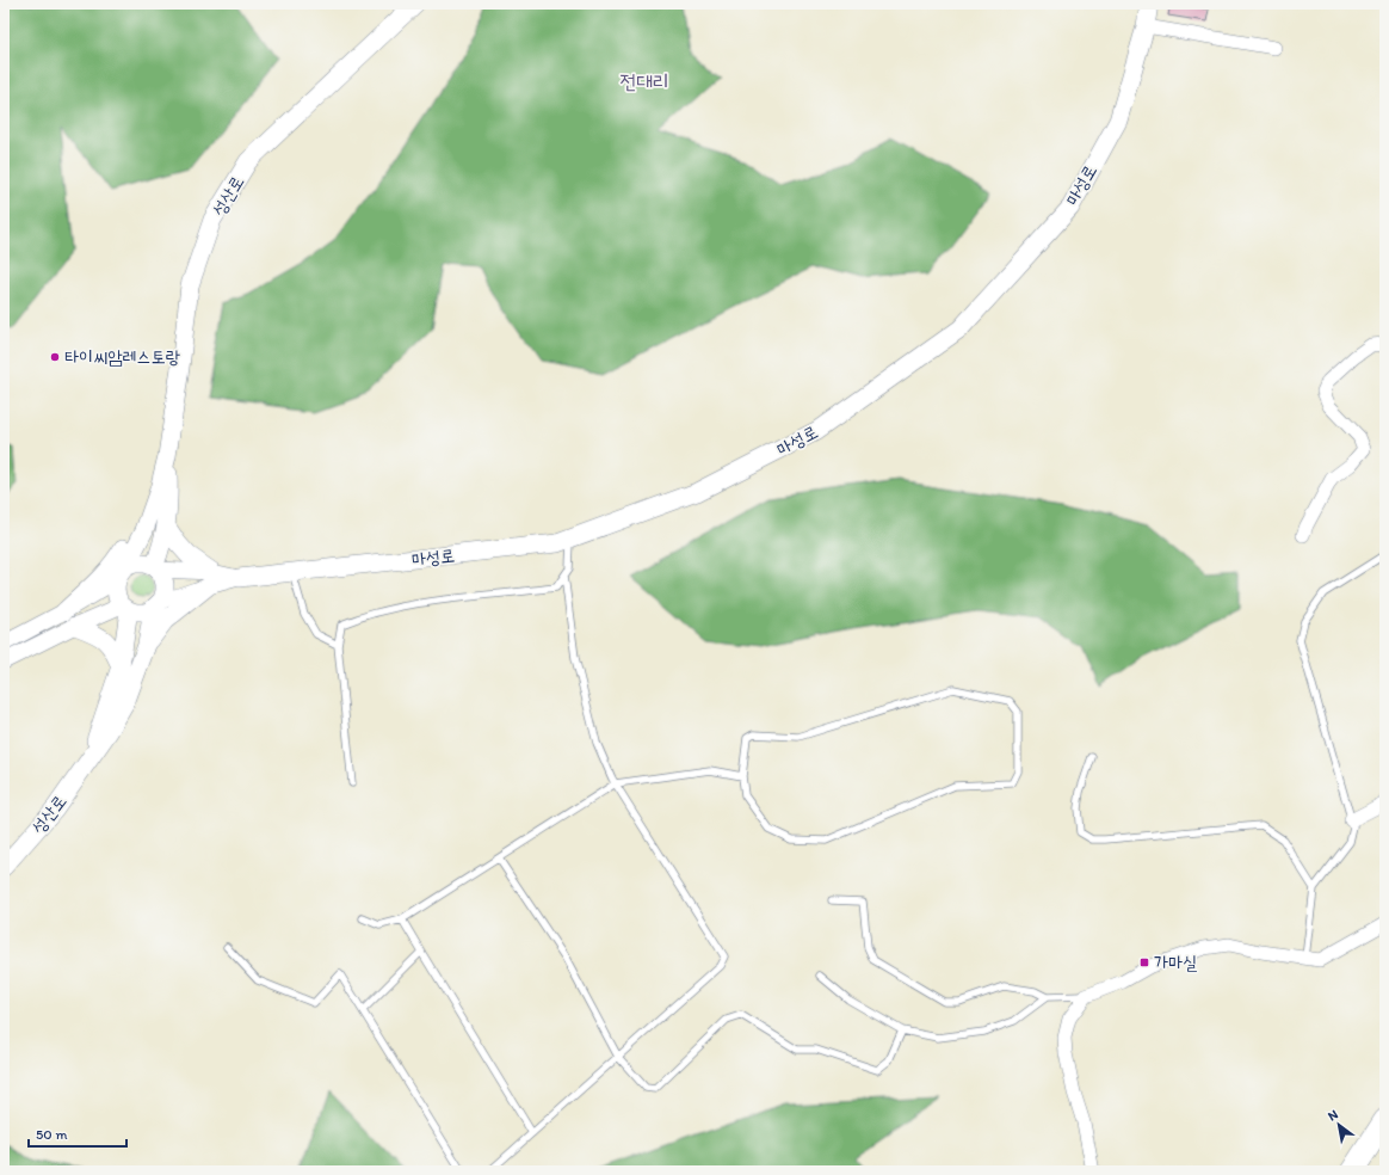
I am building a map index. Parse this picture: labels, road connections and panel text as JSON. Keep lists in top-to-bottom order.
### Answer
{
  "streets": {
    "main road": ["마성로", "성산로"]
  },
  "districts": ["전대리"],
  "places": {
    "other": ["타이씨암레스토랑"],
    "transit": ["가마실"]
  },
  "scale_bar": "50 m",
  "north": "top left"
}
